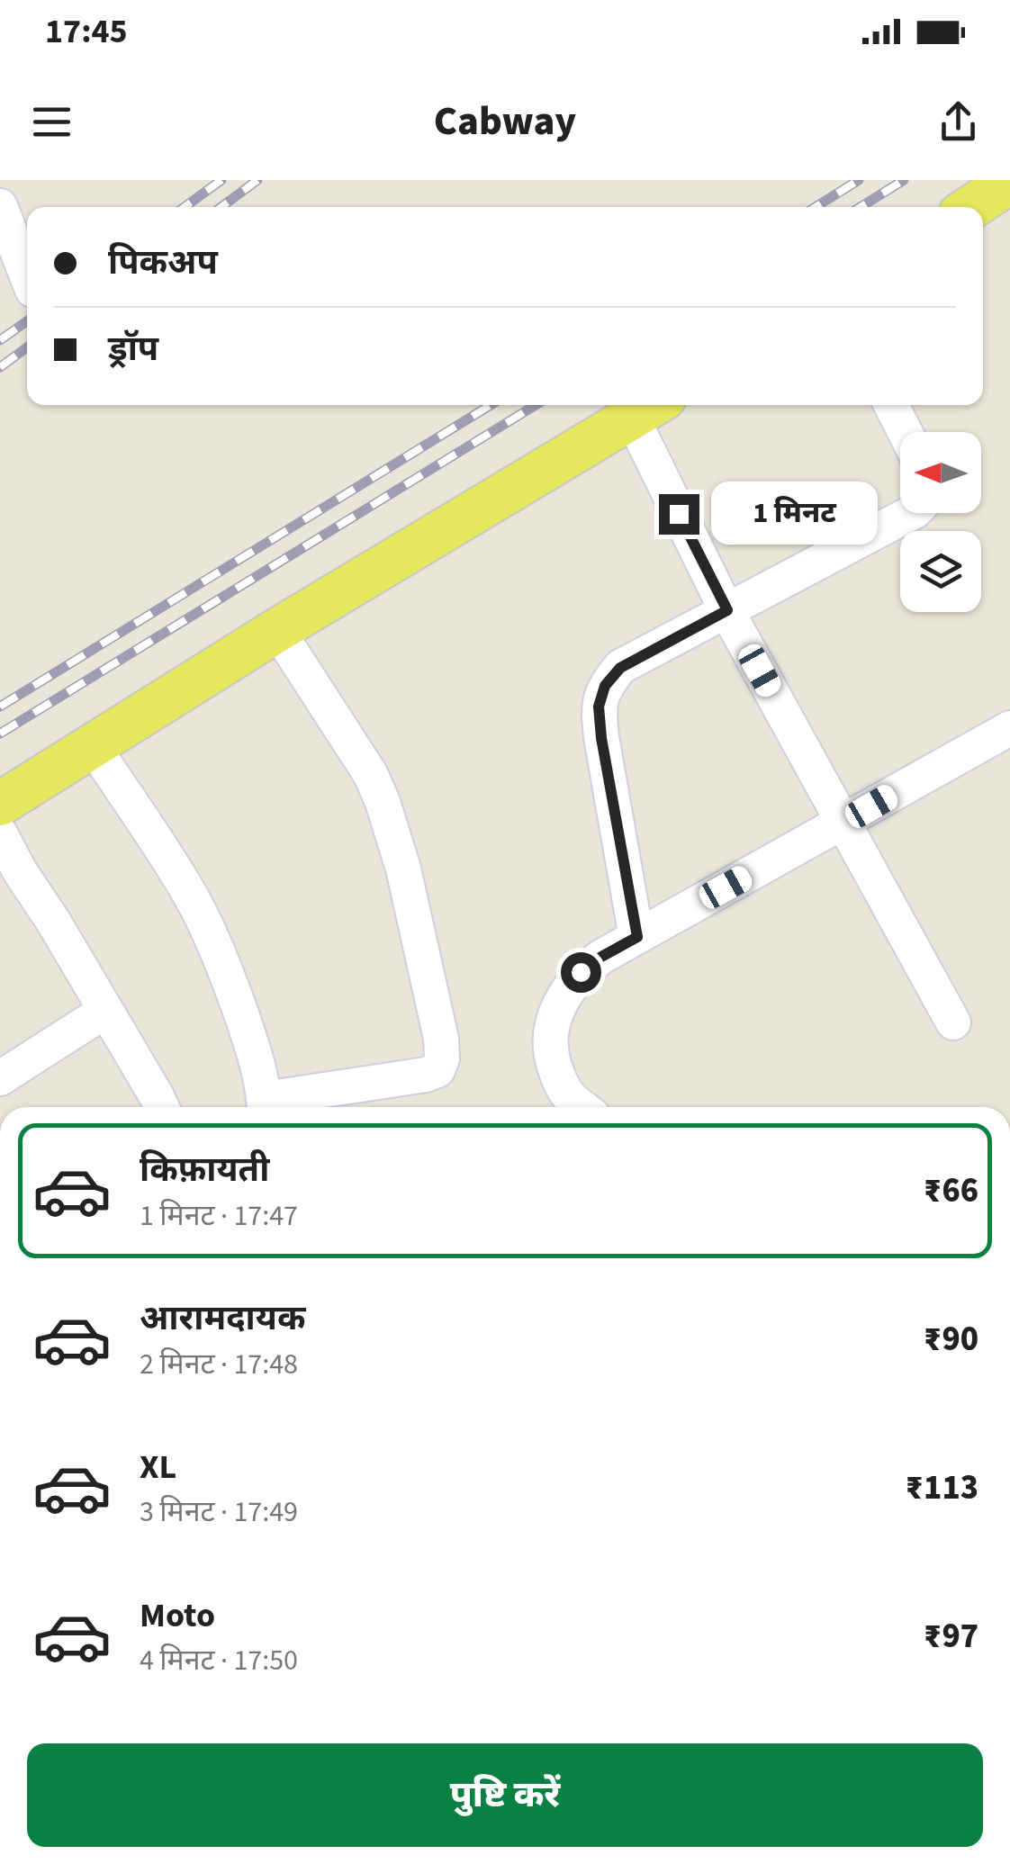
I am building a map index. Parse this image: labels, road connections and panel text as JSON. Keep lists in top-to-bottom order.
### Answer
{
  "north": "left",
  "page": {
    "status": "17:45",
    "header": "Cabway",
    "banner": ["पिकअप", "ड्रॉप"],
    "bubble": "1 मिनट",
    "list": [
      {
        "name": "किफ़ायती",
        "note": "1 मिनट · 17:47",
        "value": "₹66"
      },
      {
        "name": "आरामदायक",
        "note": "2 मिनट · 17:48",
        "value": "₹90"
      },
      {
        "name": "XL",
        "note": "3 मिनट · 17:49",
        "value": "₹113"
      },
      {
        "name": "Moto",
        "note": "4 मिनट · 17:50",
        "value": "₹97"
      }
    ],
    "buttons": "पुष्टि करें"
  }
}
